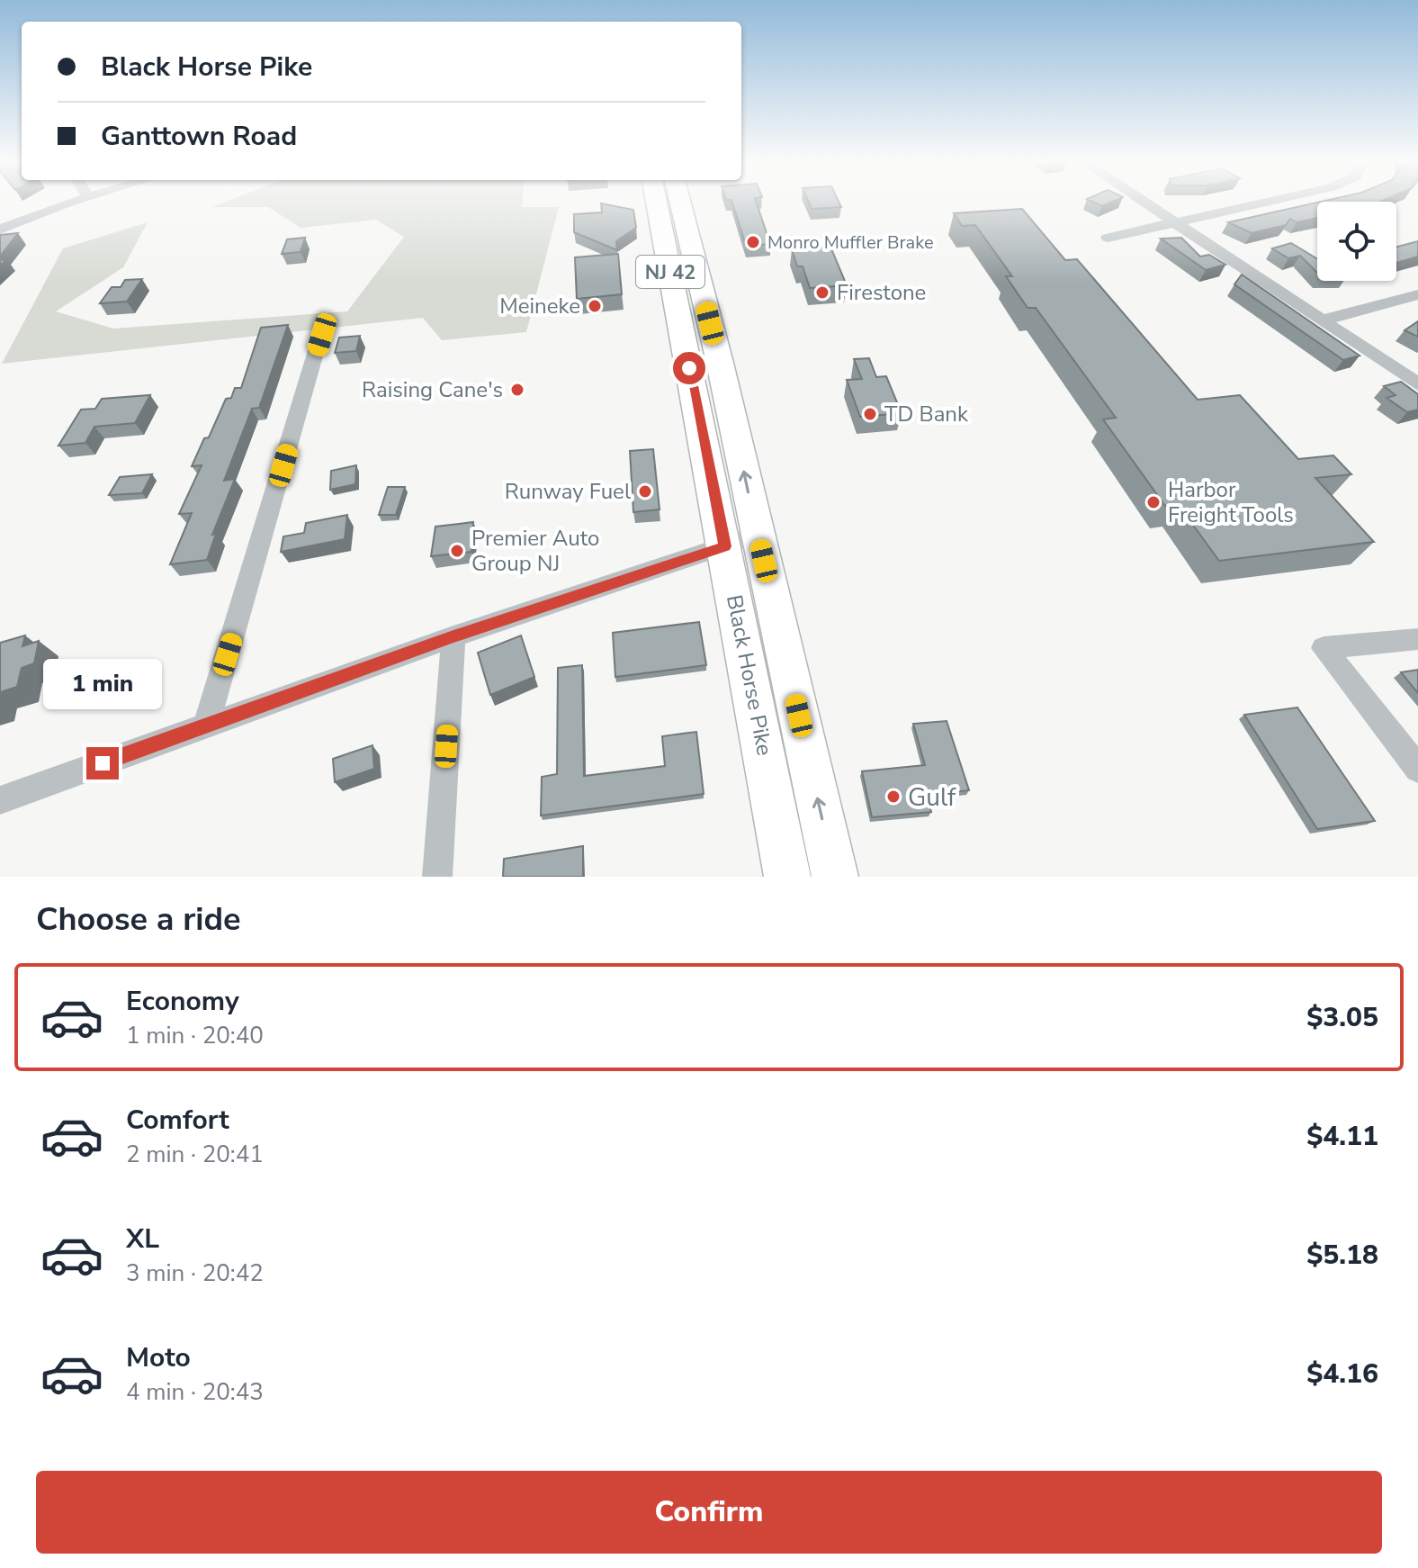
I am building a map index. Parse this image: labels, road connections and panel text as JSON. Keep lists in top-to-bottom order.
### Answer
{
  "streets": {
    "highway": ["NJ 42", "Black Horse Pike"]
  },
  "places": [
    "Monro Muffler Brake",
    "Firestone",
    "Meineke",
    "Raising Cane's",
    "TD Bank",
    "Runway Fuel",
    "Harbor Freight Tools",
    "Premier Auto Group NJ",
    "Gulf"
  ],
  "page": {
    "banner": ["Black Horse Pike", "Ganttown Road"],
    "bubble": "1 min",
    "heading": "Choose a ride",
    "list": [
      {
        "name": "Economy",
        "note": "1 min · 20:40",
        "value": "$3.05"
      },
      {
        "name": "Comfort",
        "note": "2 min · 20:41",
        "value": "$4.11"
      },
      {
        "name": "XL",
        "note": "3 min · 20:42",
        "value": "$5.18"
      },
      {
        "name": "Moto",
        "note": "4 min · 20:43",
        "value": "$4.16"
      }
    ],
    "buttons": "Confirm"
  }
}
